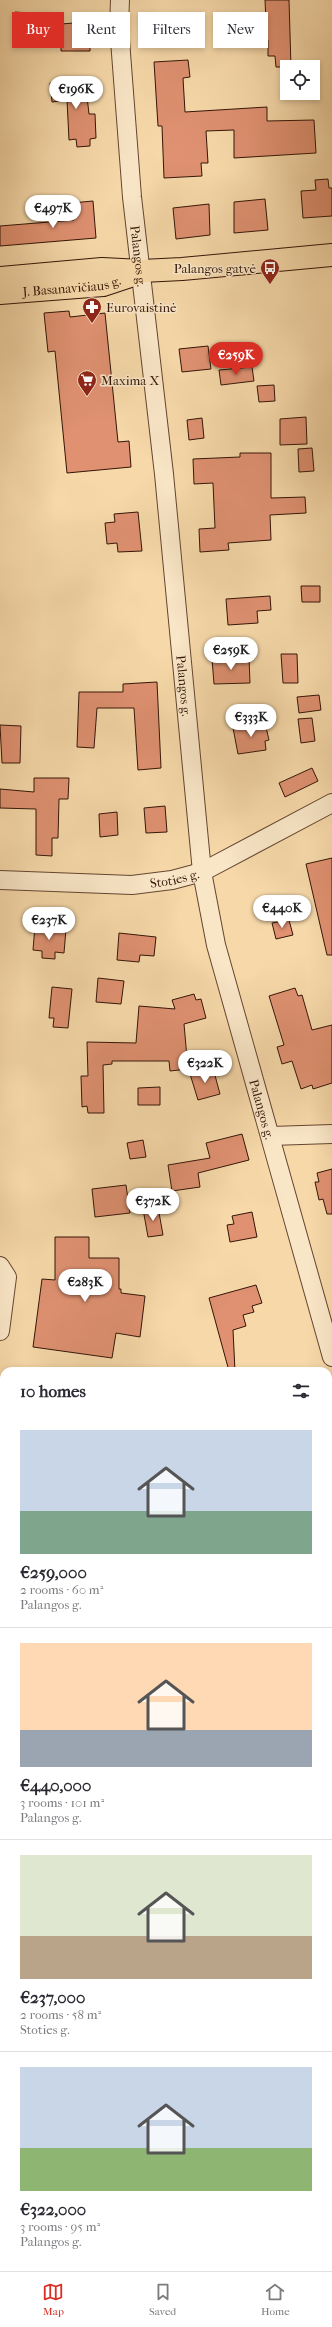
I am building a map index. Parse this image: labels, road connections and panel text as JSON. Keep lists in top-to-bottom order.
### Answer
{
  "streets": {
    "main road": ["J. Basanavičiaus g."],
    "street": ["Palangos g.", "Stoties g."]
  },
  "crossings": [
    ["Palangos g.", "J. Basanavičiaus g."],
    ["Palangos g.", "Stoties g."]
  ],
  "places": {
    "bus stop": ["Palangos gatvė"],
    "pharmacy": ["Eurovaistinė"],
    "supermarket": ["Maxima X"]
  },
  "page": {
    "chip": [
      "Buy",
      "Rent",
      "Filters",
      "New"
    ],
    "price": [
      "€196K",
      "€497K",
      "€259K",
      "€259K",
      "€333K",
      "€440K",
      "€237K",
      "€322K",
      "€372K",
      "€283K"
    ],
    "heading": "10 homes",
    "list": [
      {
        "name": "€259,000",
        "note": "2 rooms · 60 m² · Palangos g."
      },
      {
        "name": "€440,000",
        "note": "3 rooms · 101 m² · Palangos g."
      },
      {
        "name": "€237,000",
        "note": "2 rooms · 58 m² · Stoties g."
      },
      {
        "name": "€322,000",
        "note": "3 rooms · 95 m² · Palangos g."
      }
    ],
    "tabs": ["Map", "Saved", "Home"]
  }
}
